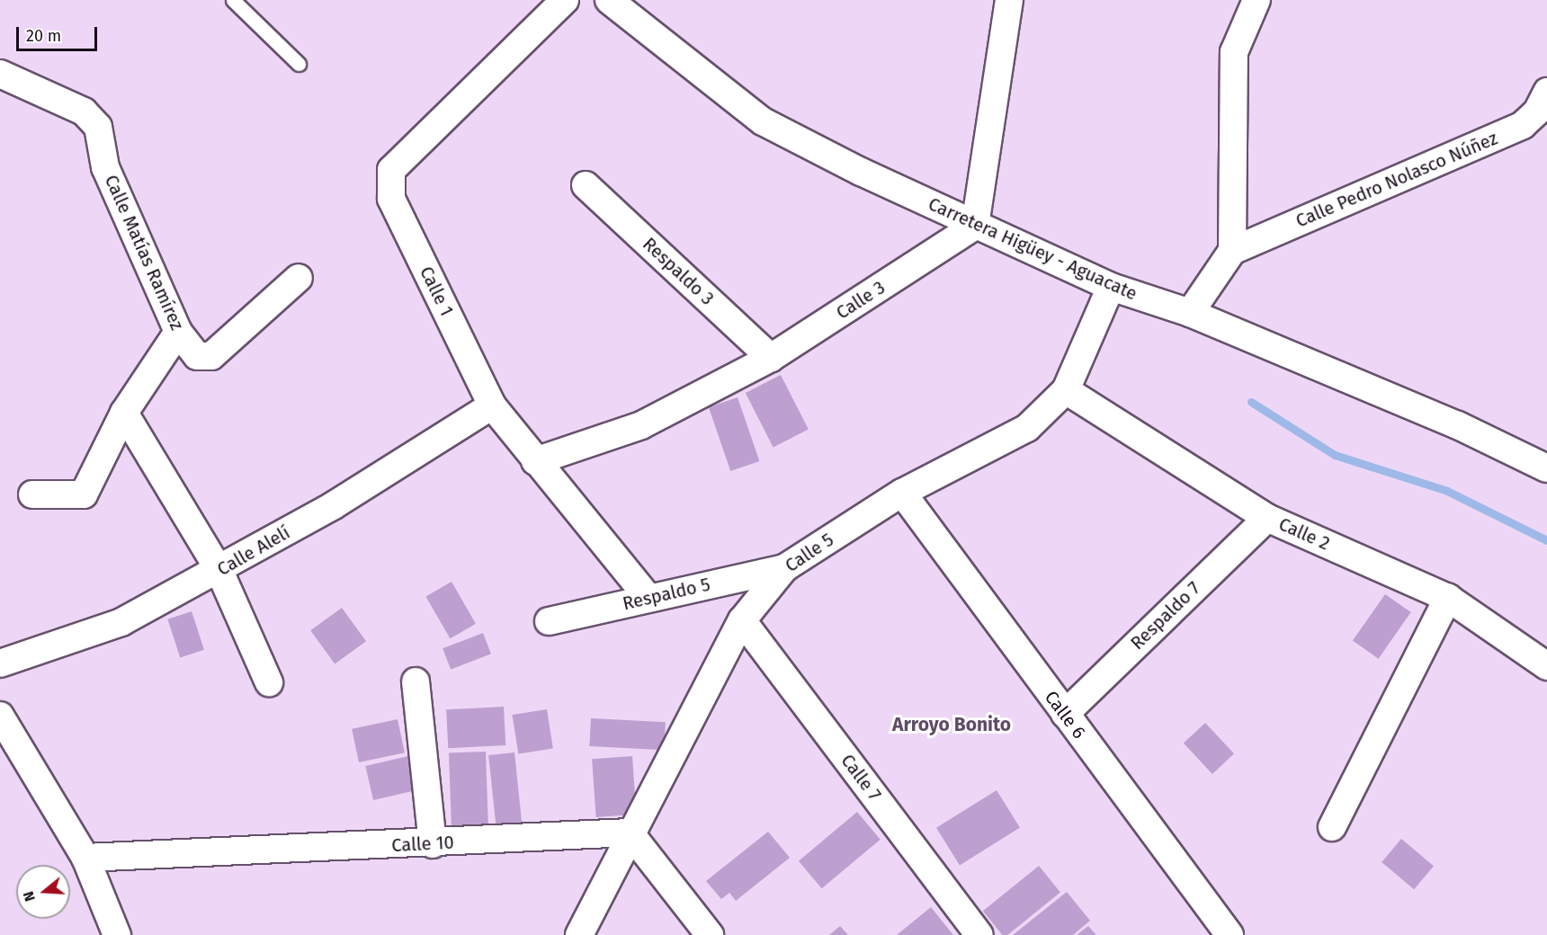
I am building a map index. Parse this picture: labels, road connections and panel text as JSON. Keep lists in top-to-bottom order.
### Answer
{
  "streets": {
    "street": [
      "Calle Pedro Nolasco Núñez",
      "Carretera Higüey - Aguacate",
      "Calle Matías Ramírez",
      "Respaldo 3",
      "Calle 1",
      "Calle 3",
      "Calle 2",
      "Calle Alelí",
      "Calle 5",
      "Respaldo 5",
      "Respaldo 7",
      "Calle 6",
      "Calle 7",
      "Calle 10"
    ]
  },
  "crossings": [
    ["Carretera Higüey - Aguacate", "Calle 3"],
    ["Carretera Higüey - Aguacate", "Calle 5"],
    ["Respaldo 3", "Calle 3"],
    ["Calle 1", "Calle 3"],
    ["Calle 1", "Calle Alelí"],
    ["Calle 1", "Respaldo 5"],
    ["Calle 2", "Calle 5"],
    ["Calle 2", "Respaldo 7"],
    ["Calle 5", "Respaldo 5"],
    ["Calle 5", "Calle 6"],
    ["Calle 5", "Calle 7"],
    ["Calle 5", "Calle 10"],
    ["Respaldo 7", "Calle 6"]
  ],
  "districts": ["Arroyo Bonito"],
  "scale_bar": "20 m",
  "north": "left"
}
